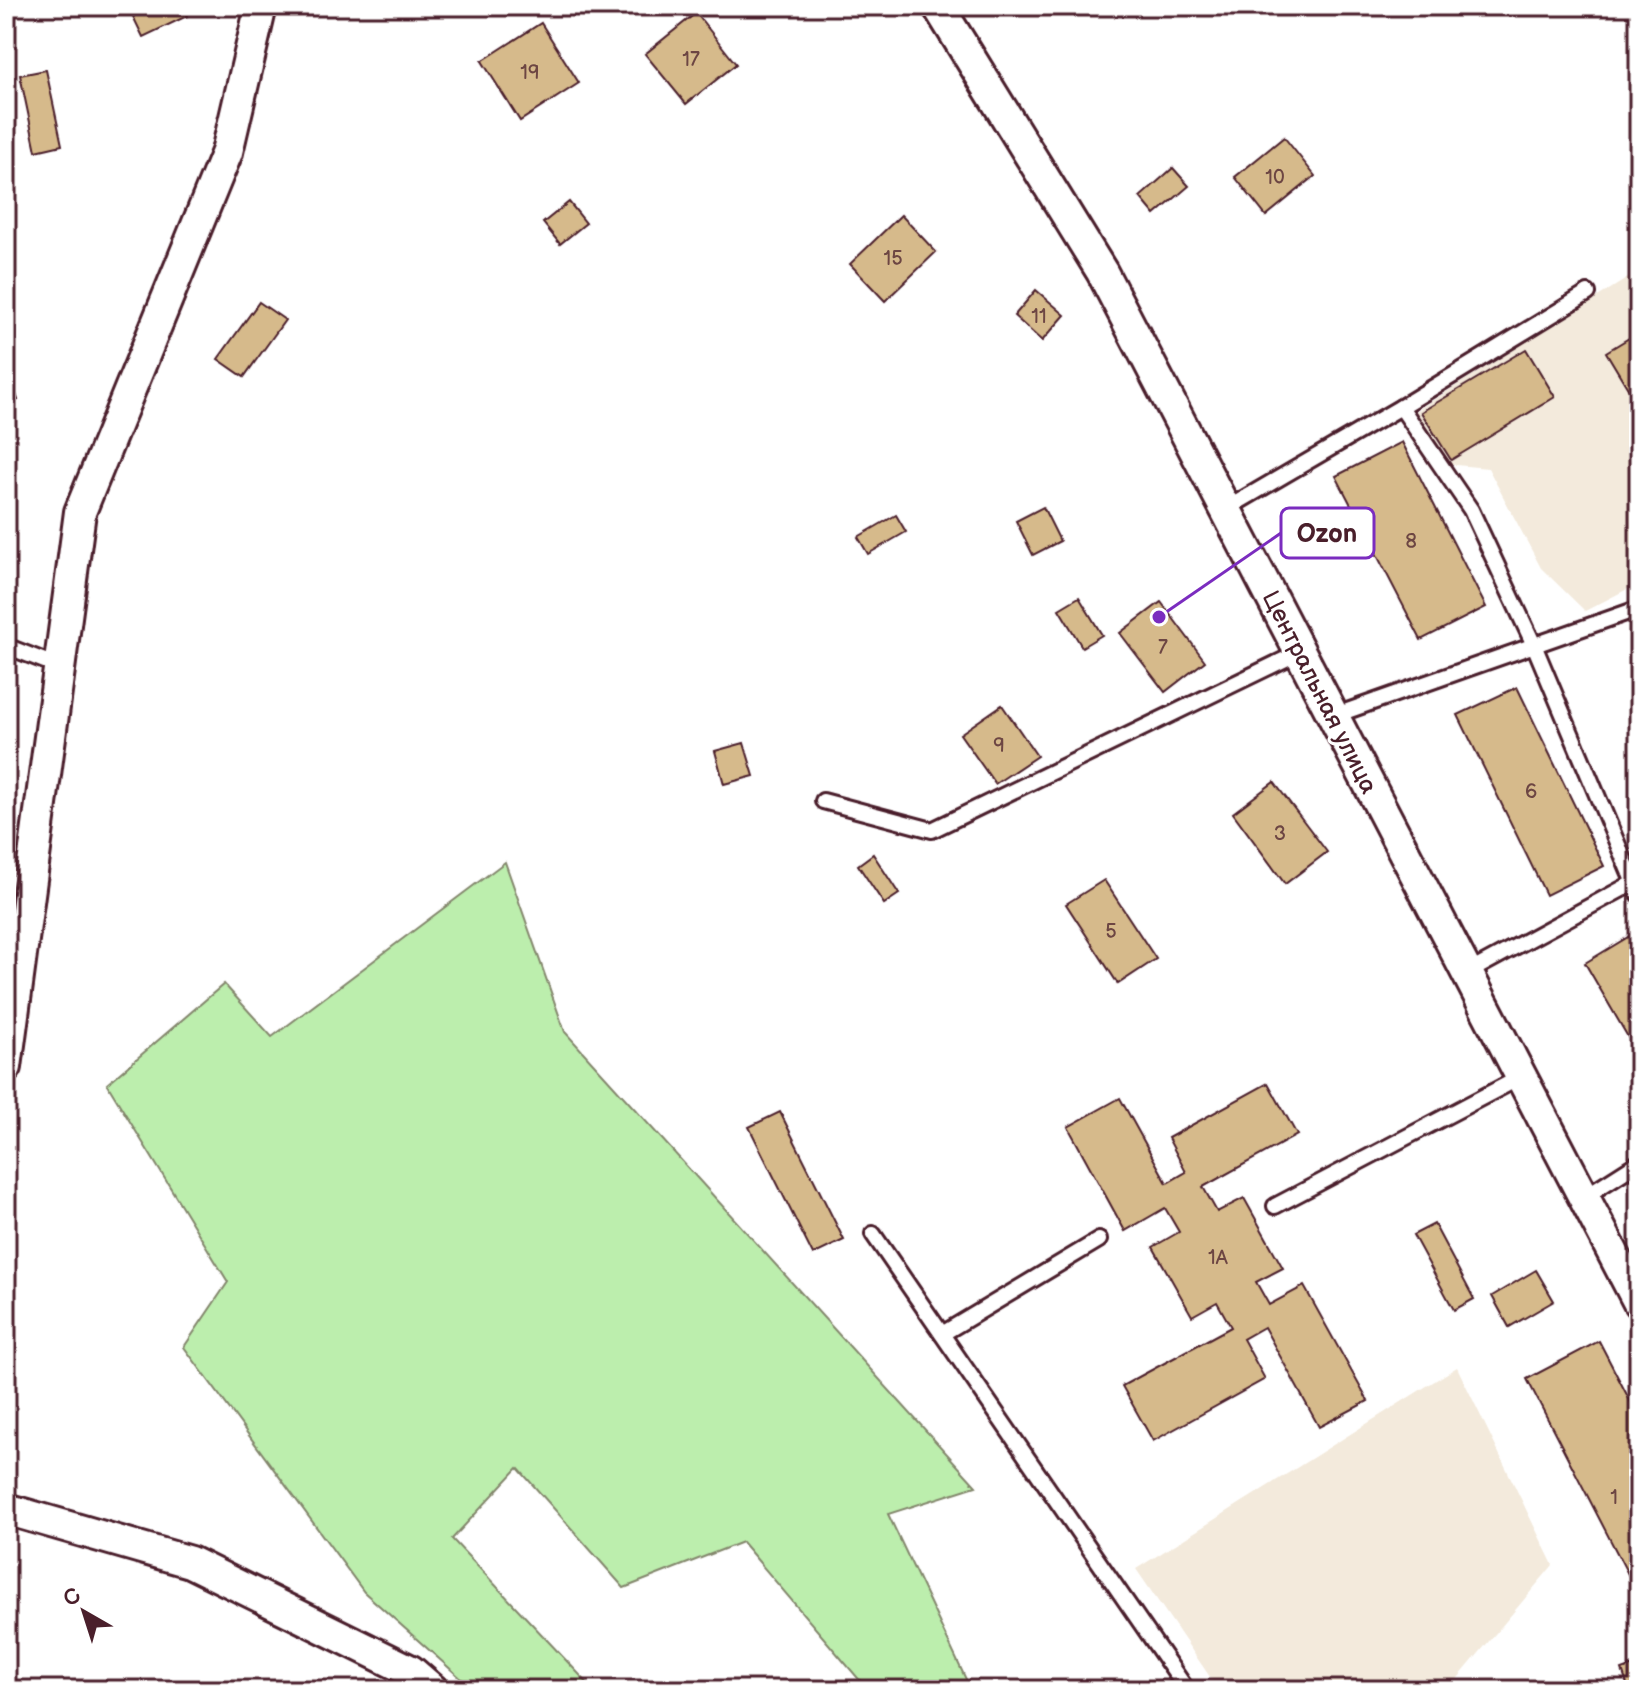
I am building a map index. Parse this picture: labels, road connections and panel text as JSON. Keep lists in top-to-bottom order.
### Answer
{
  "streets": {
    "street": ["Центральная улица"]
  },
  "places": ["Ozon"],
  "house_numbers": [
    "17",
    "19",
    "10",
    "15",
    "11",
    "8",
    "7",
    "9",
    "6",
    "3",
    "5",
    "1А",
    "1"
  ],
  "north": "top left"
}
